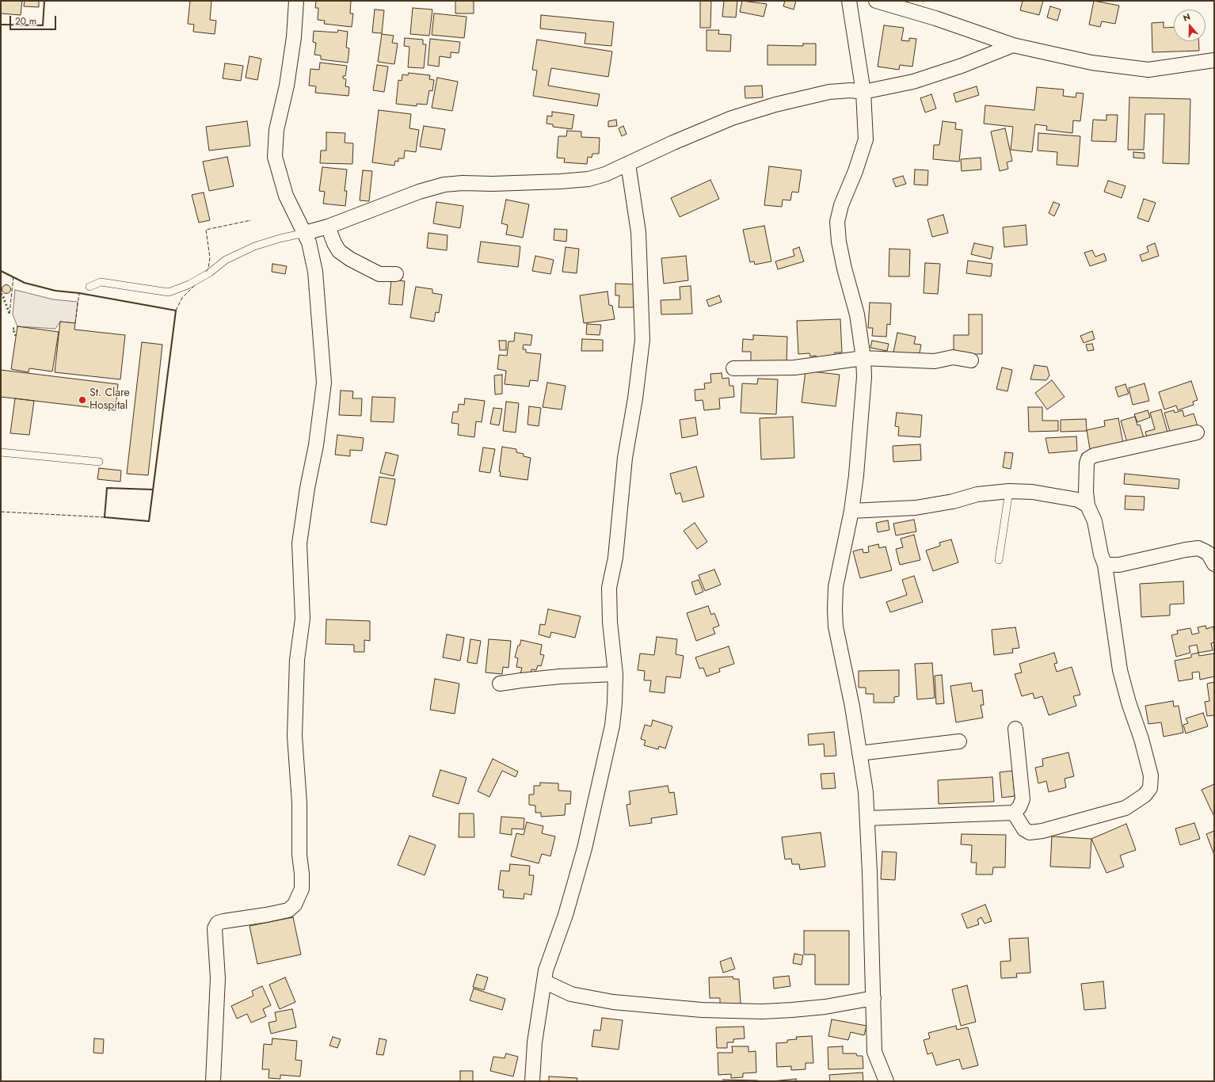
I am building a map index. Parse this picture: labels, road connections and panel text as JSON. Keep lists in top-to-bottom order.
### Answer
{
  "places": ["St. Clare Hospital"],
  "scale_bar": "20 m",
  "north": "top"
}
